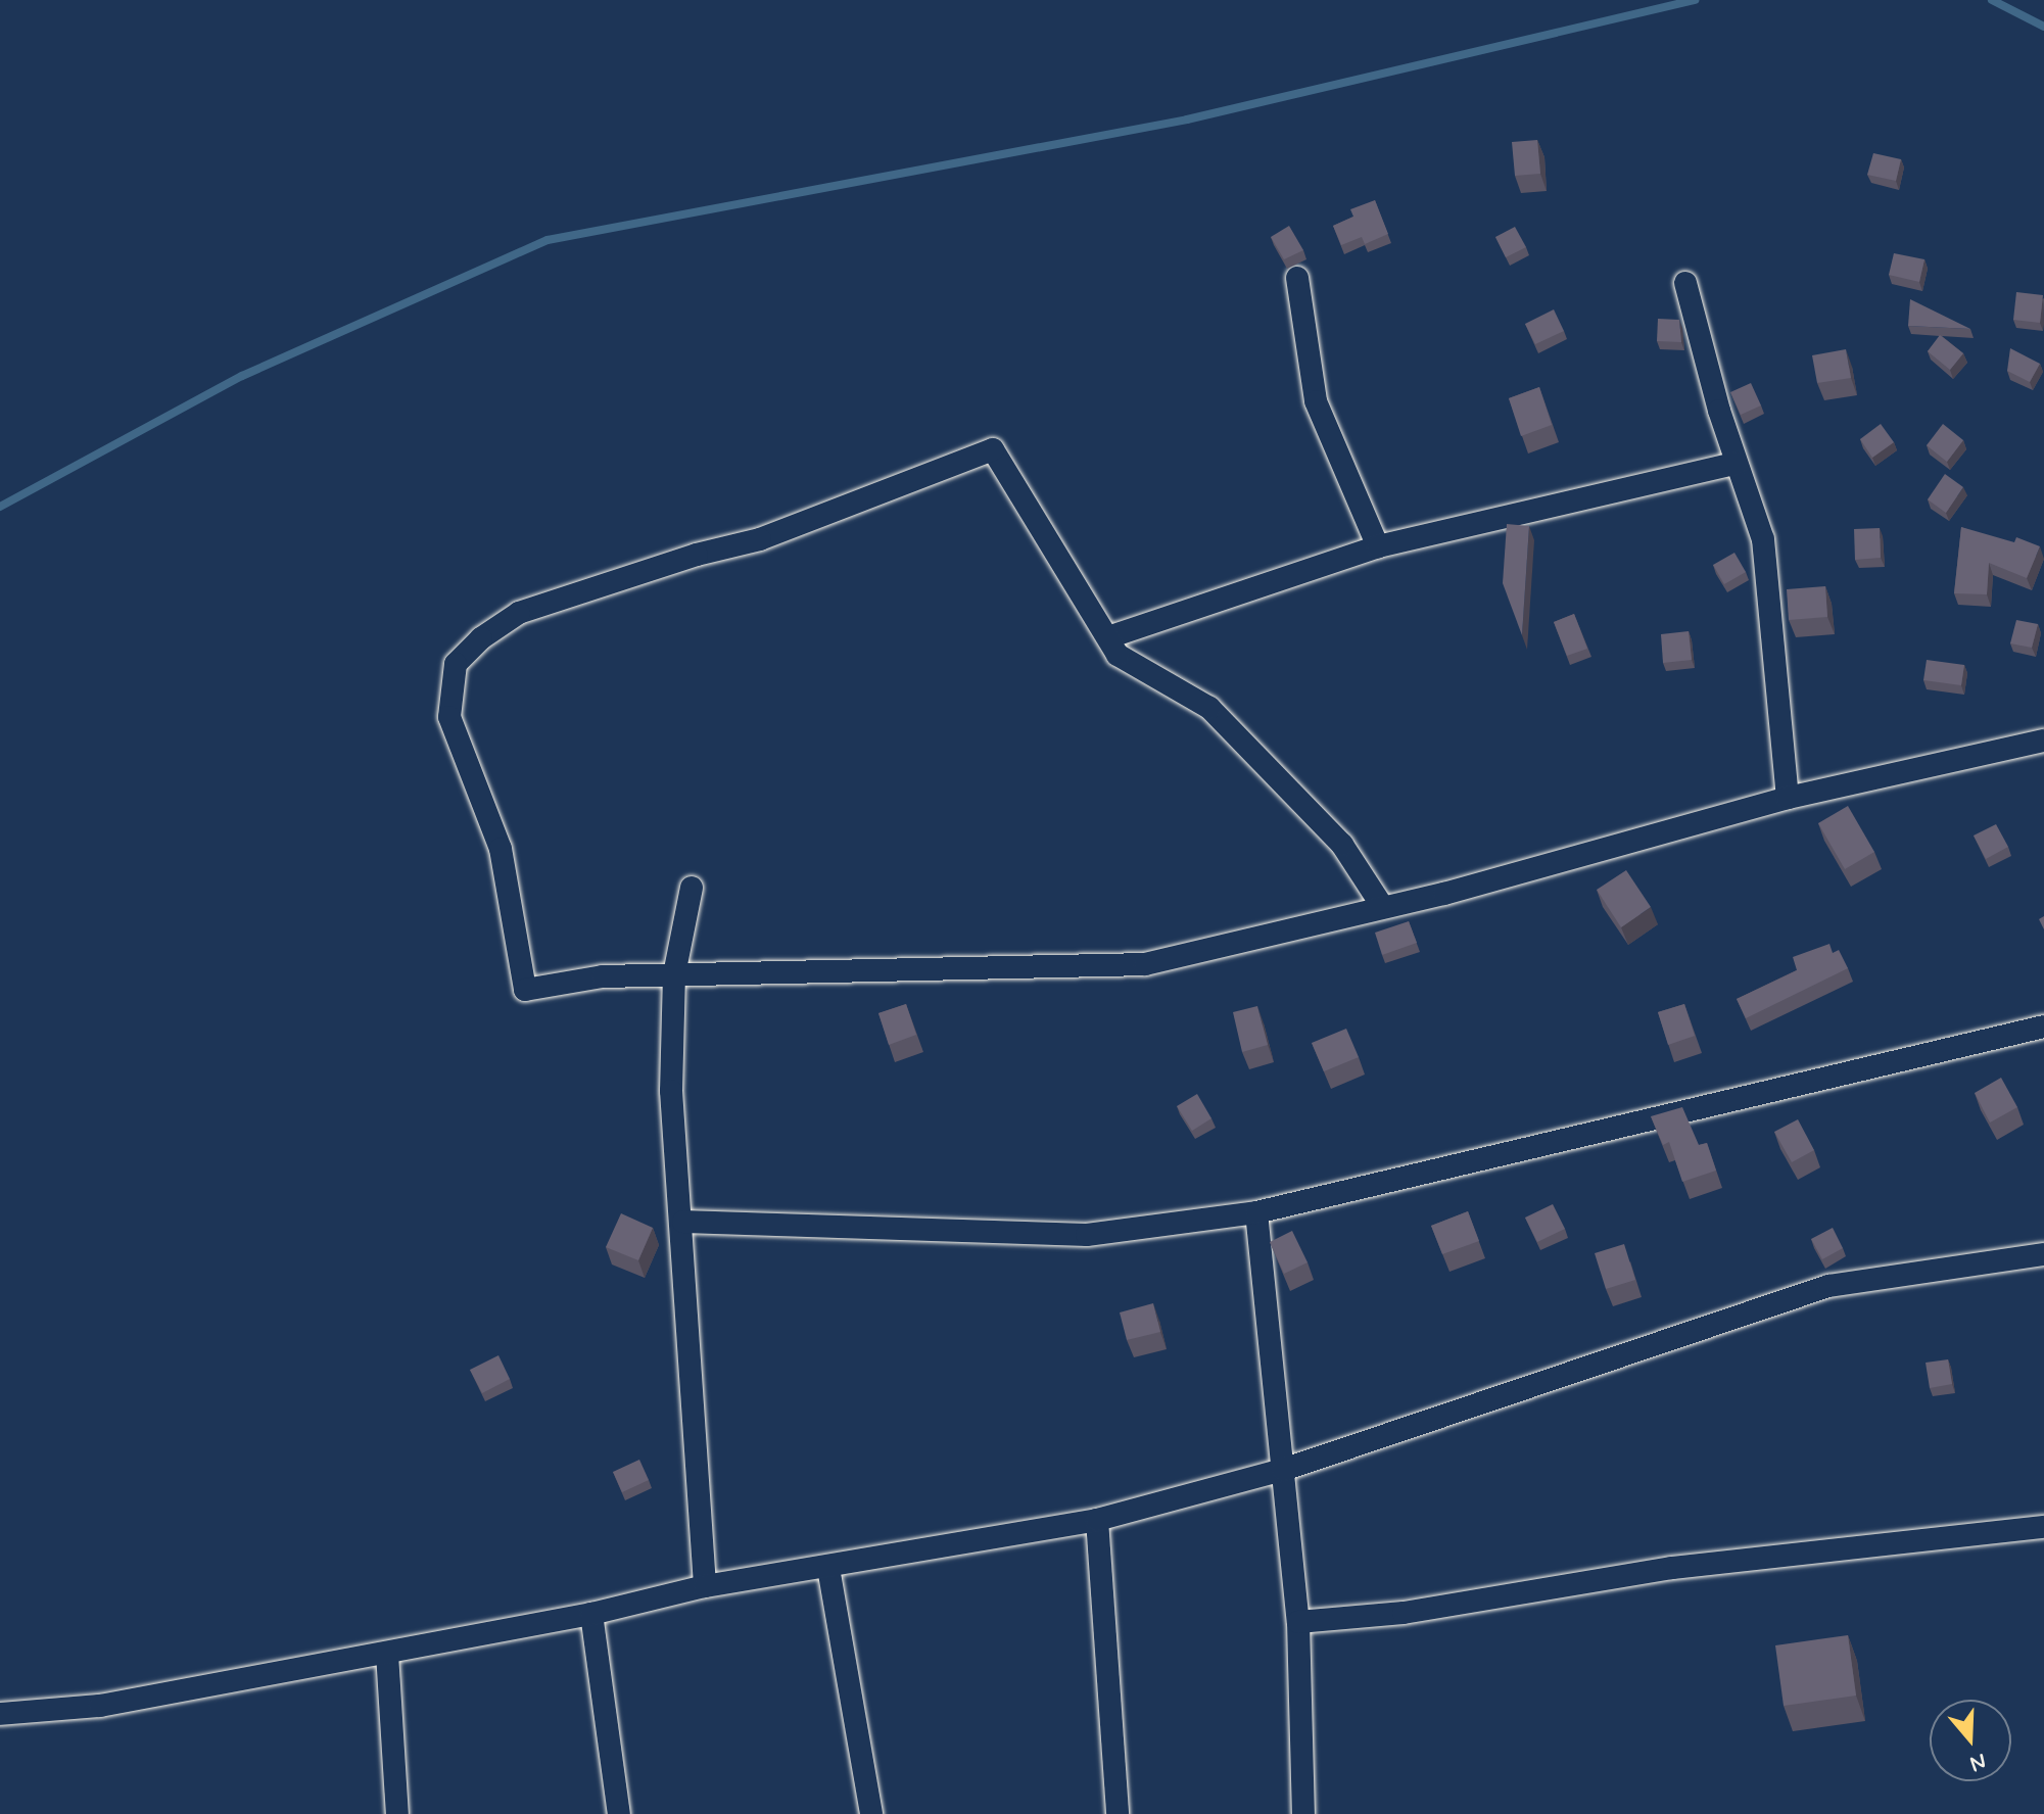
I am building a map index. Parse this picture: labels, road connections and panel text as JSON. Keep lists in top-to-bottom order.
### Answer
{
  "north": "bottom"
}
